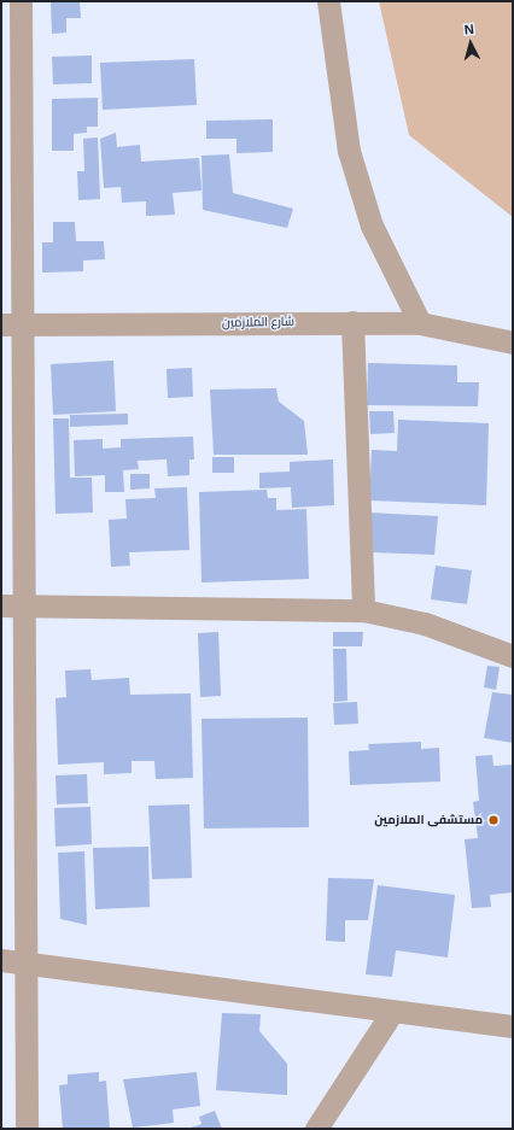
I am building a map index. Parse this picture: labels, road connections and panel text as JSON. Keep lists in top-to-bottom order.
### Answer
{
  "streets": {
    "street": ["شارع الملازمين"]
  },
  "places": ["مستشفى الملازمين"],
  "north": "top"
}
